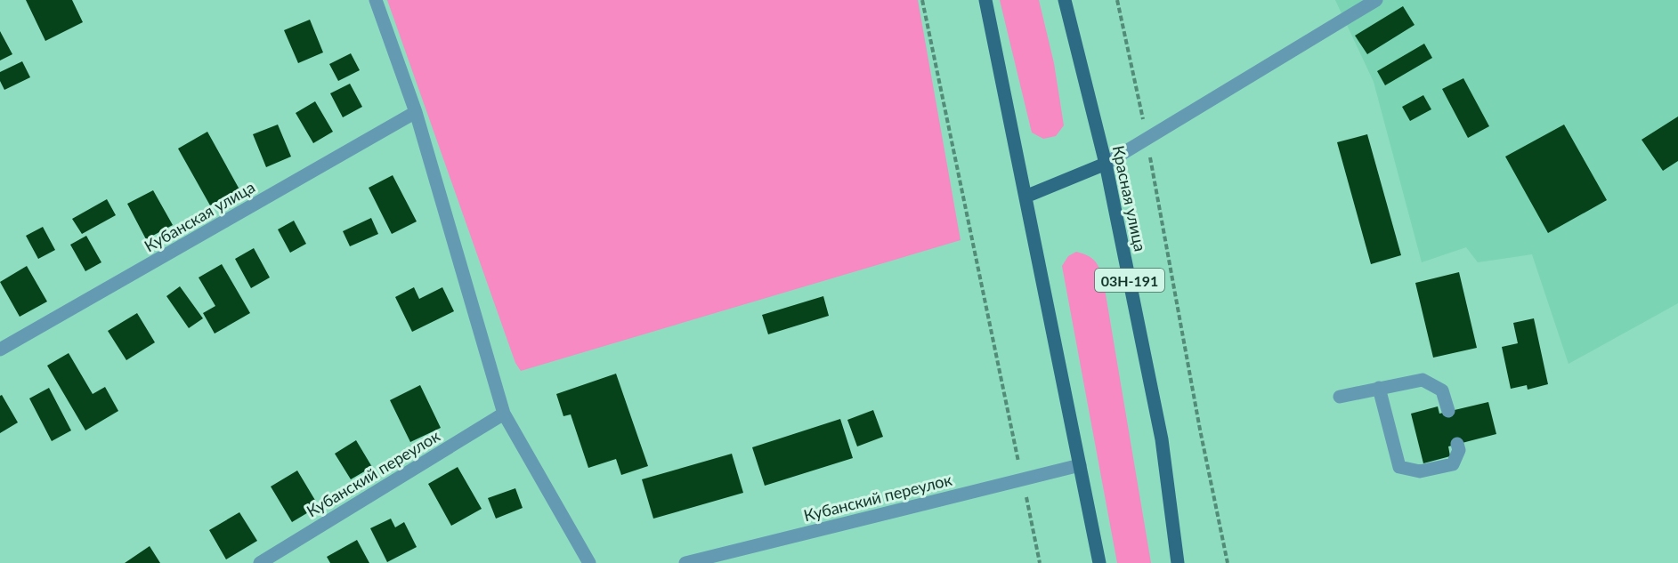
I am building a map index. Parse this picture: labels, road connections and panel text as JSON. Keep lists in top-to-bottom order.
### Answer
{
  "streets": {
    "main road": ["Красная улица", "03Н-191"],
    "street": ["Кубанская улица", "Кубанский переулок"]
  }
}
